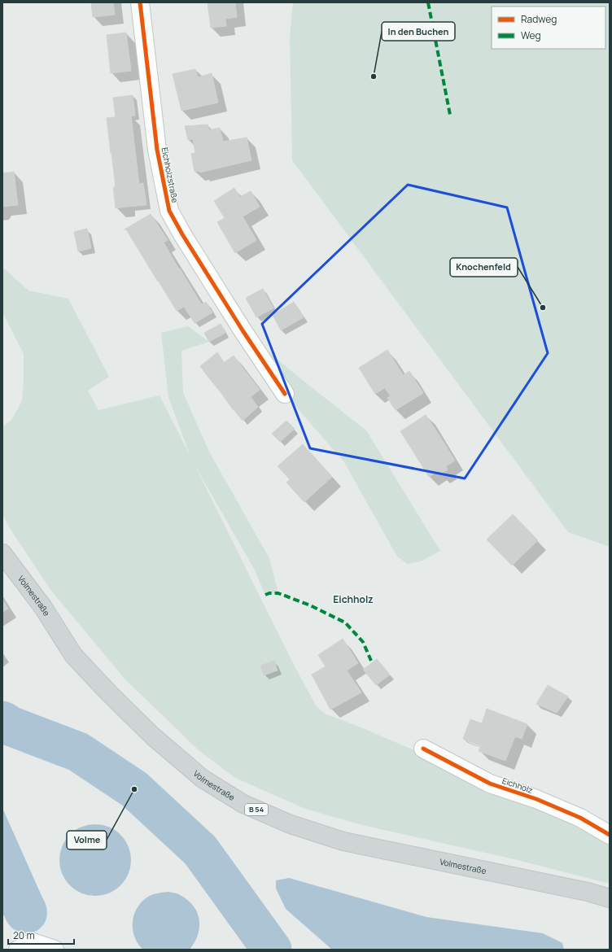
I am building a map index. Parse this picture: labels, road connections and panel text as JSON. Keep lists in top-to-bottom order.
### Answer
{
  "streets": {
    "main road": ["Volmestraße", "B 54"],
    "street": ["Eichholzstraße", "Eichholz"]
  },
  "districts": ["Eichholz"],
  "places": ["In den Buchen", "Knochenfeld", "Volme"],
  "legend": ["Radweg", "Weg"],
  "scale_bar": "20 m"
}
